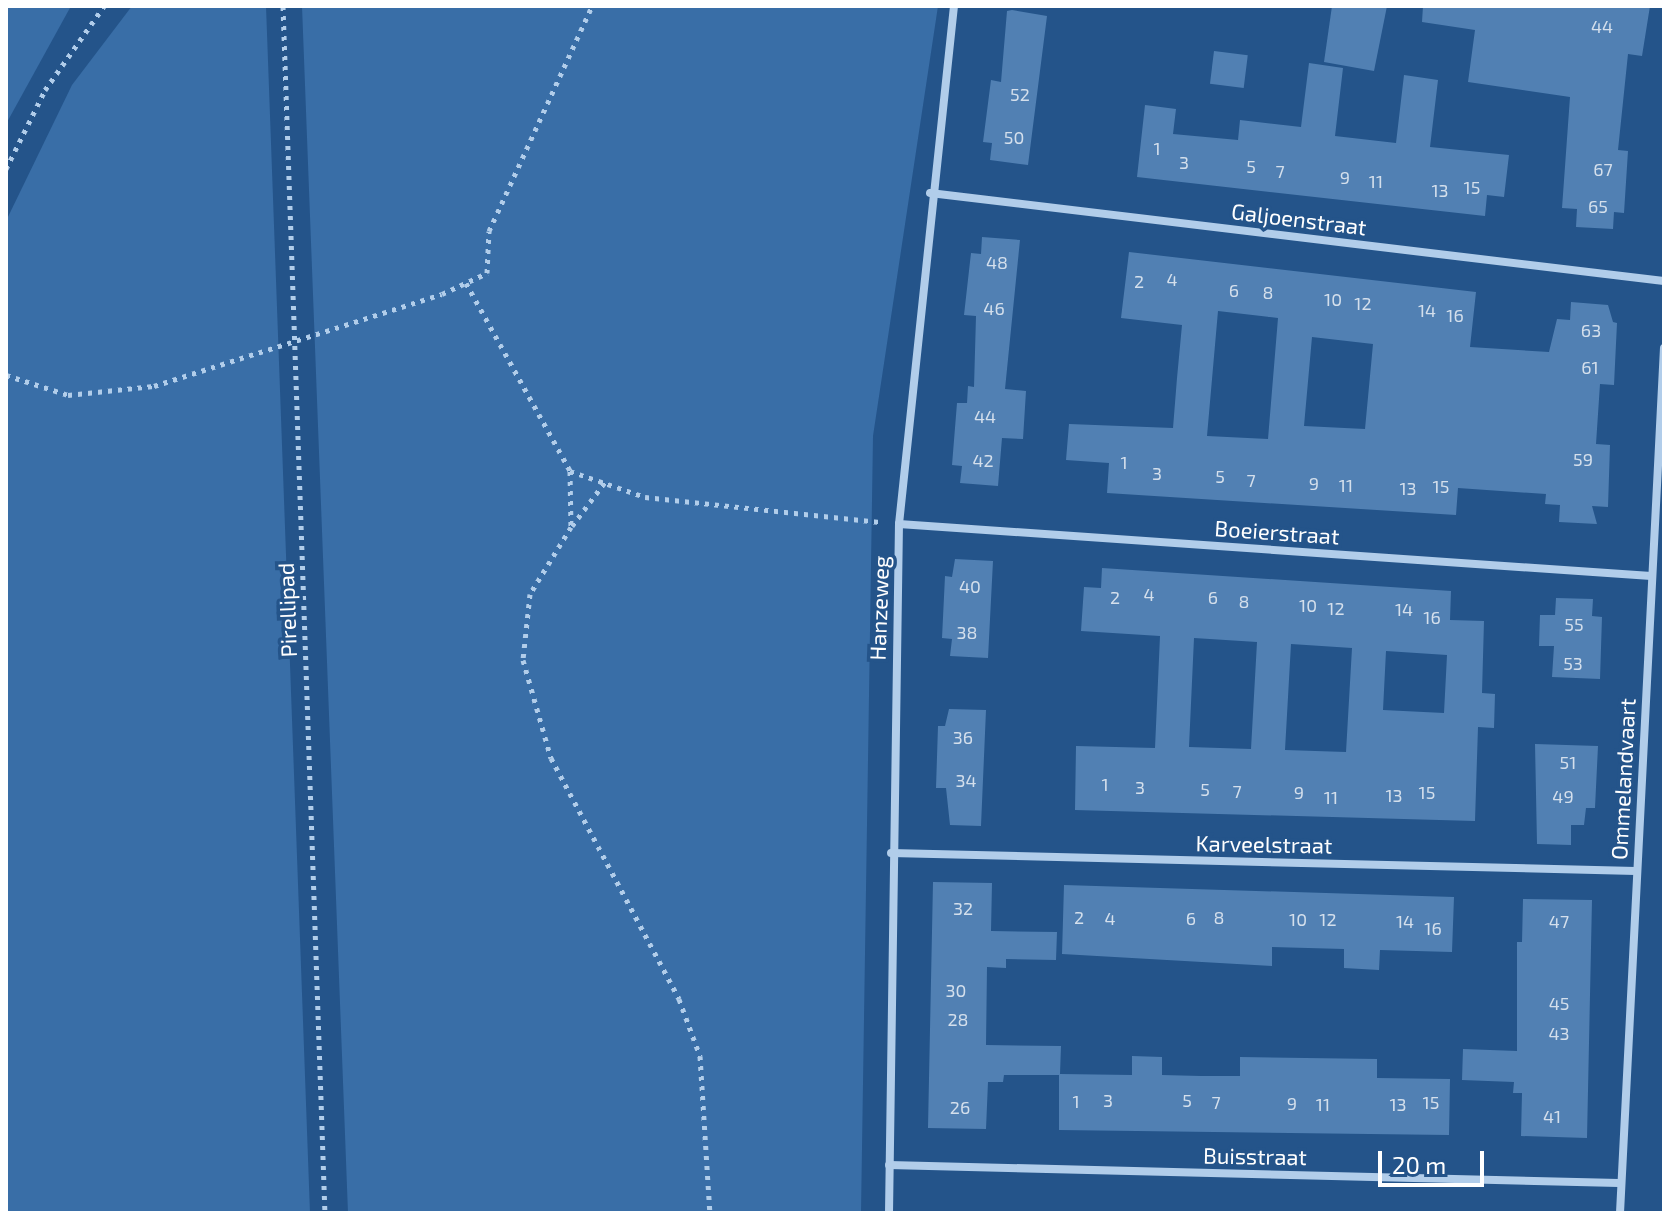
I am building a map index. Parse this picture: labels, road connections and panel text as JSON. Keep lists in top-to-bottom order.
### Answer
{
  "streets": {
    "street": [
      "Galjoenstraat",
      "Boeierstraat",
      "Hanzeweg",
      "Ommelandvaart",
      "Karveelstraat",
      "Buisstraat"
    ],
    "path": ["Pirellipad"]
  },
  "crossings": [
    ["Galjoenstraat", "Hanzeweg"],
    ["Boeierstraat", "Hanzeweg"],
    ["Boeierstraat", "Ommelandvaart"],
    ["Hanzeweg", "Karveelstraat"],
    ["Hanzeweg", "Buisstraat"],
    ["Ommelandvaart", "Karveelstraat"],
    ["Ommelandvaart", "Buisstraat"]
  ],
  "house_numbers": [
    "44",
    "52",
    "50",
    "1",
    "3",
    "5",
    "67",
    "7",
    "9",
    "11",
    "15",
    "13",
    "65",
    "48",
    "4",
    "2",
    "6",
    "8",
    "10",
    "12",
    "46",
    "14",
    "16",
    "63",
    "61",
    "44",
    "59",
    "42",
    "1",
    "3",
    "5",
    "7",
    "9",
    "11",
    "15",
    "13",
    "40",
    "4",
    "2",
    "6",
    "8",
    "10",
    "12",
    "14",
    "16",
    "55",
    "38",
    "53",
    "36",
    "51",
    "34",
    "1",
    "3",
    "5",
    "7",
    "9",
    "15",
    "13",
    "49",
    "11",
    "32",
    "2",
    "8",
    "4",
    "6",
    "10",
    "12",
    "14",
    "47",
    "16",
    "30",
    "45",
    "28",
    "43",
    "3",
    "5",
    "1",
    "7",
    "15",
    "9",
    "11",
    "13",
    "26",
    "41"
  ],
  "scale_bar": "20 m"
}
